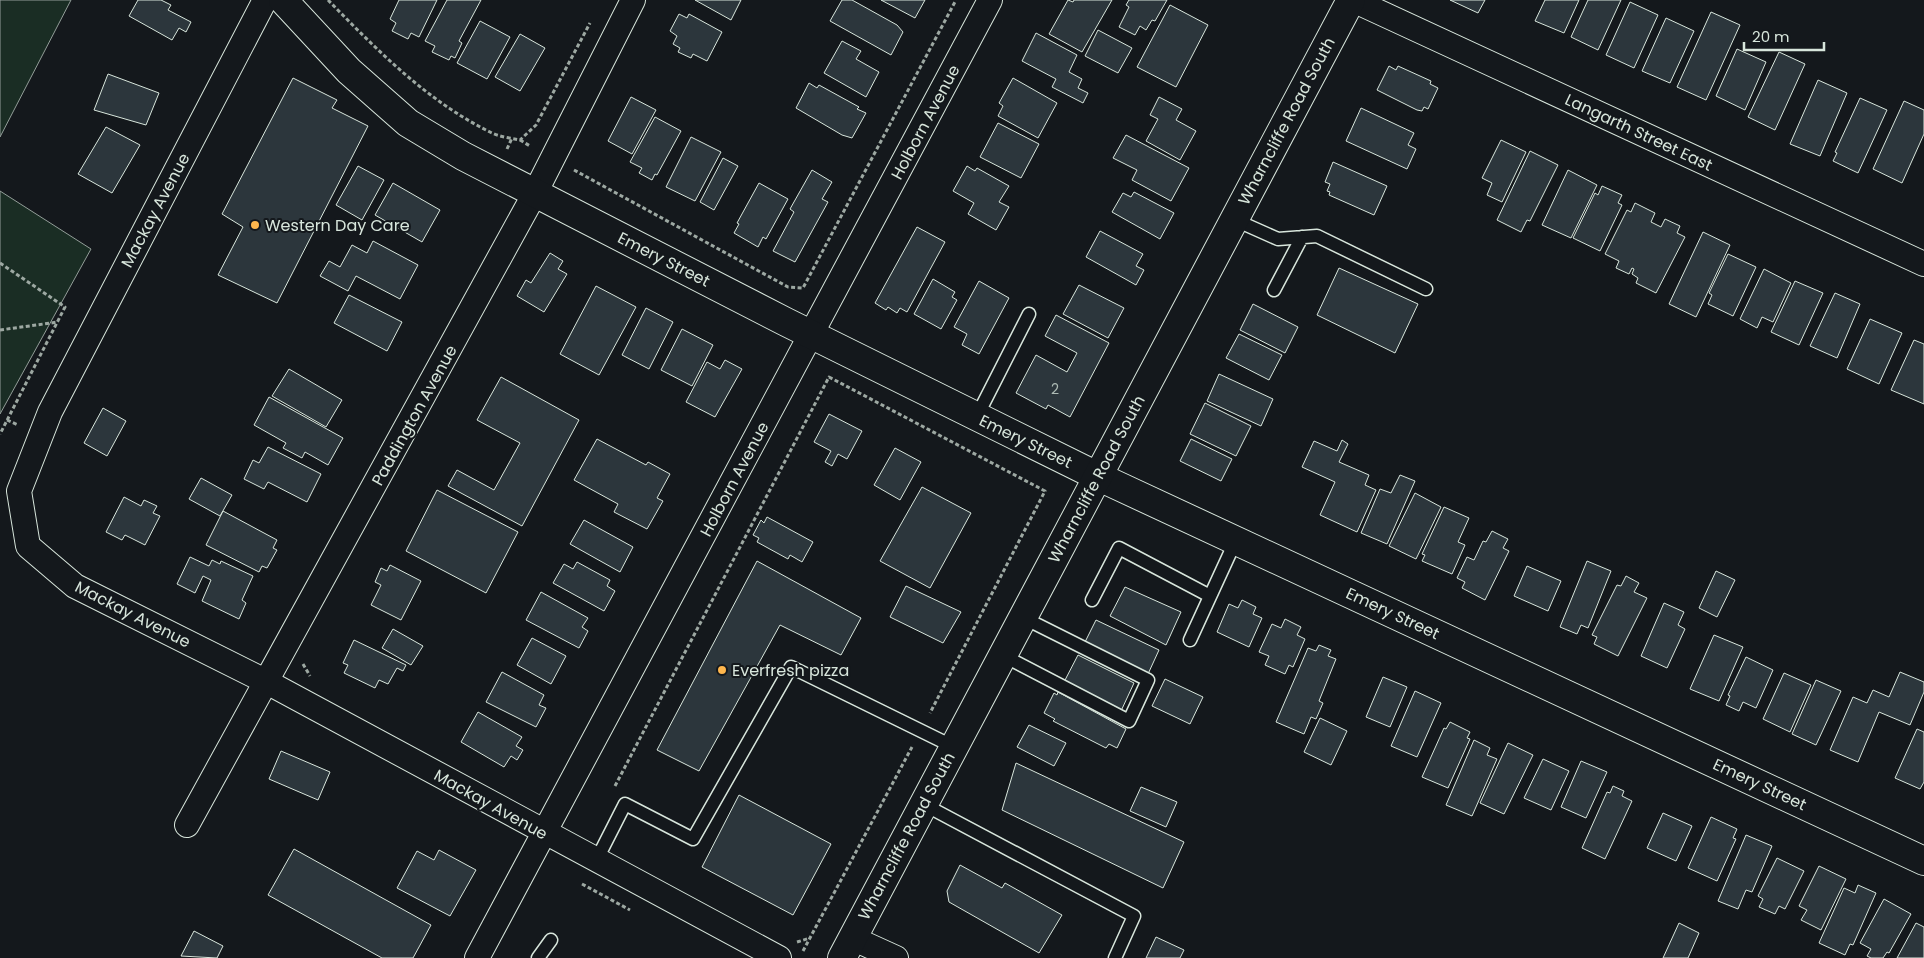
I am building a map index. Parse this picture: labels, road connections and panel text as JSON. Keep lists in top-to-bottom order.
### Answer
{
  "streets": {
    "street": [
      "Wharncliffe Road South",
      "Holborn Avenue",
      "Langarth Street East",
      "Mackay Avenue",
      "Emery Street",
      "Paddington Avenue"
    ]
  },
  "crossings": [
    ["Wharncliffe Road South", "Langarth Street East"],
    ["Wharncliffe Road South", "Emery Street"],
    ["Holborn Avenue", "Mackay Avenue"],
    ["Holborn Avenue", "Emery Street"],
    ["Mackay Avenue", "Paddington Avenue"],
    ["Emery Street", "Paddington Avenue"]
  ],
  "places": ["Western Day Care", "Everfresh pizza"],
  "house_numbers": ["2"],
  "scale_bar": "20 m"
}
